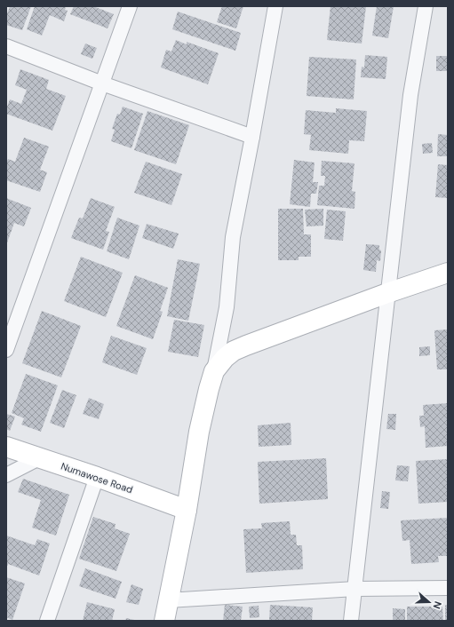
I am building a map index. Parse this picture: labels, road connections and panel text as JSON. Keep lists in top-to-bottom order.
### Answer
{
  "streets": {
    "street": ["Numawose Road"]
  },
  "north": "right"
}
